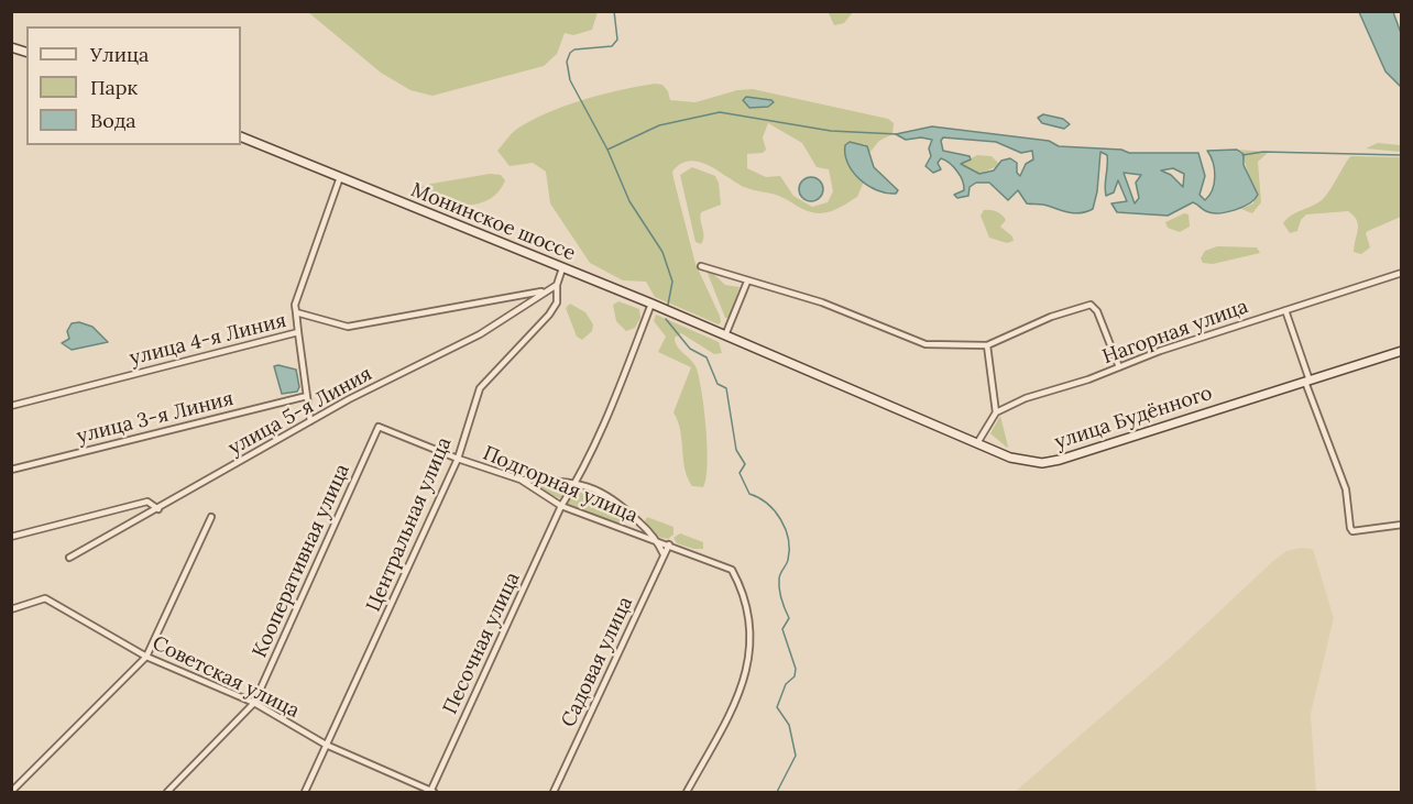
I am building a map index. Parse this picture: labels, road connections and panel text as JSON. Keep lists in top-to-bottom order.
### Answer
{
  "streets": {
    "main road": ["Монинское шоссе", "улица Будённого"],
    "street": [
      "Нагорная улица",
      "улица 4-я Линия",
      "улица 5-я Линия",
      "улица 3-я Линия",
      "Подгорная улица",
      "Центральная улица",
      "Кооперативная улица",
      "Песочная улица",
      "Садовая улица",
      "Советская улица"
    ]
  },
  "crossings": [
    ["Монинское шоссе", "улица Будённого"],
    ["Монинское шоссе", "Центральная улица"],
    ["улица 4-я Линия", "улица 5-я Линия"],
    ["Подгорная улица", "Центральная улица"],
    ["Подгорная улица", "Кооперативная улица"],
    ["Подгорная улица", "Песочная улица"],
    ["Подгорная улица", "Садовая улица"],
    ["Центральная улица", "Советская улица"],
    ["Кооперативная улица", "Советская улица"],
    ["Песочная улица", "Советская улица"]
  ],
  "legend": ["Улица", "Парк", "Вода"]
}
